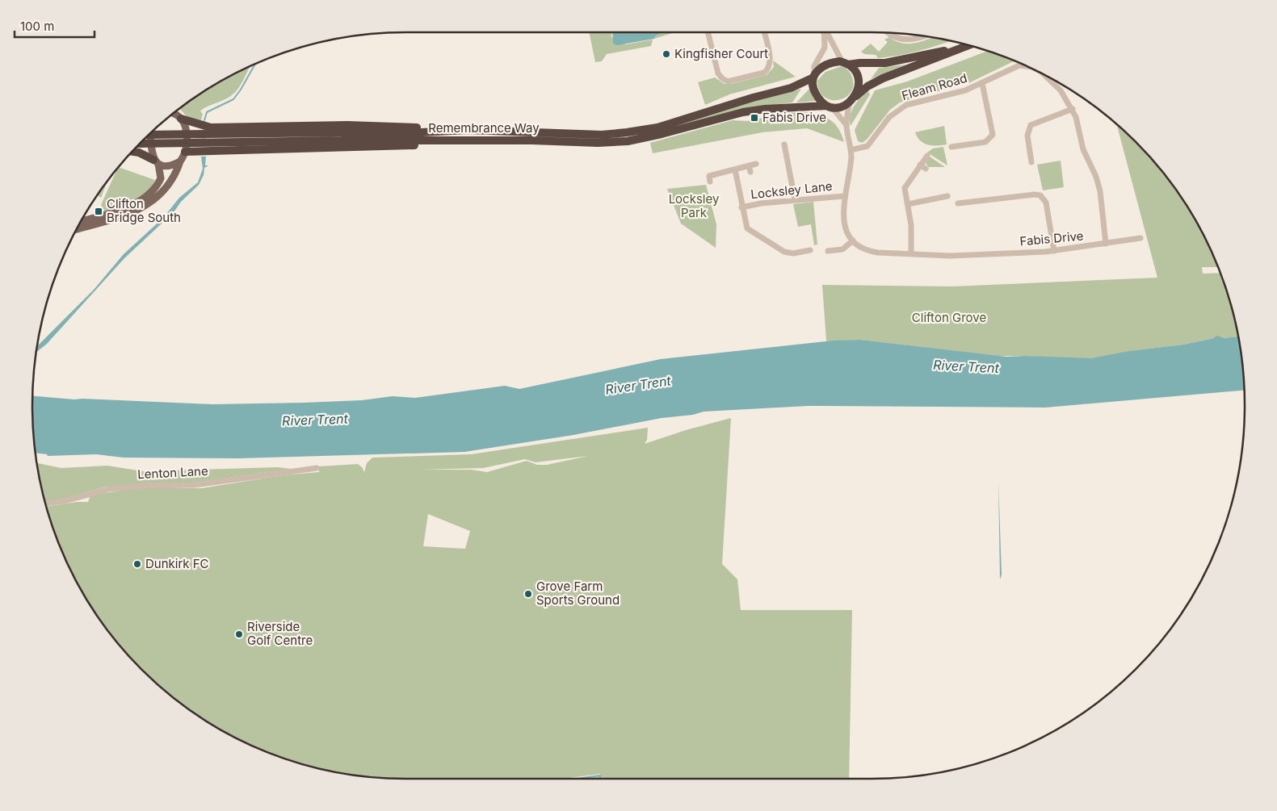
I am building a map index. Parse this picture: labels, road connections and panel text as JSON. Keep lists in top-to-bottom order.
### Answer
{
  "streets": {
    "highway": ["Remembrance Way"],
    "street": [
      "Fleam Road",
      "Locksley Lane",
      "Fabis Drive",
      "Lenton Lane"
    ]
  },
  "crossings": [
    ["Fleam Road", "Fabis Drive"]
  ],
  "water": ["River Trent"],
  "parks": ["Locksley Park", "Clifton Grove"],
  "places": {
    "other": [
      "Kingfisher Court",
      "Dunkirk FC",
      "Grove Farm Sports Ground",
      "Riverside Golf Centre"
    ],
    "transit": ["Fabis Drive", "Clifton Bridge South"]
  },
  "scale_bar": "100 m"
}
